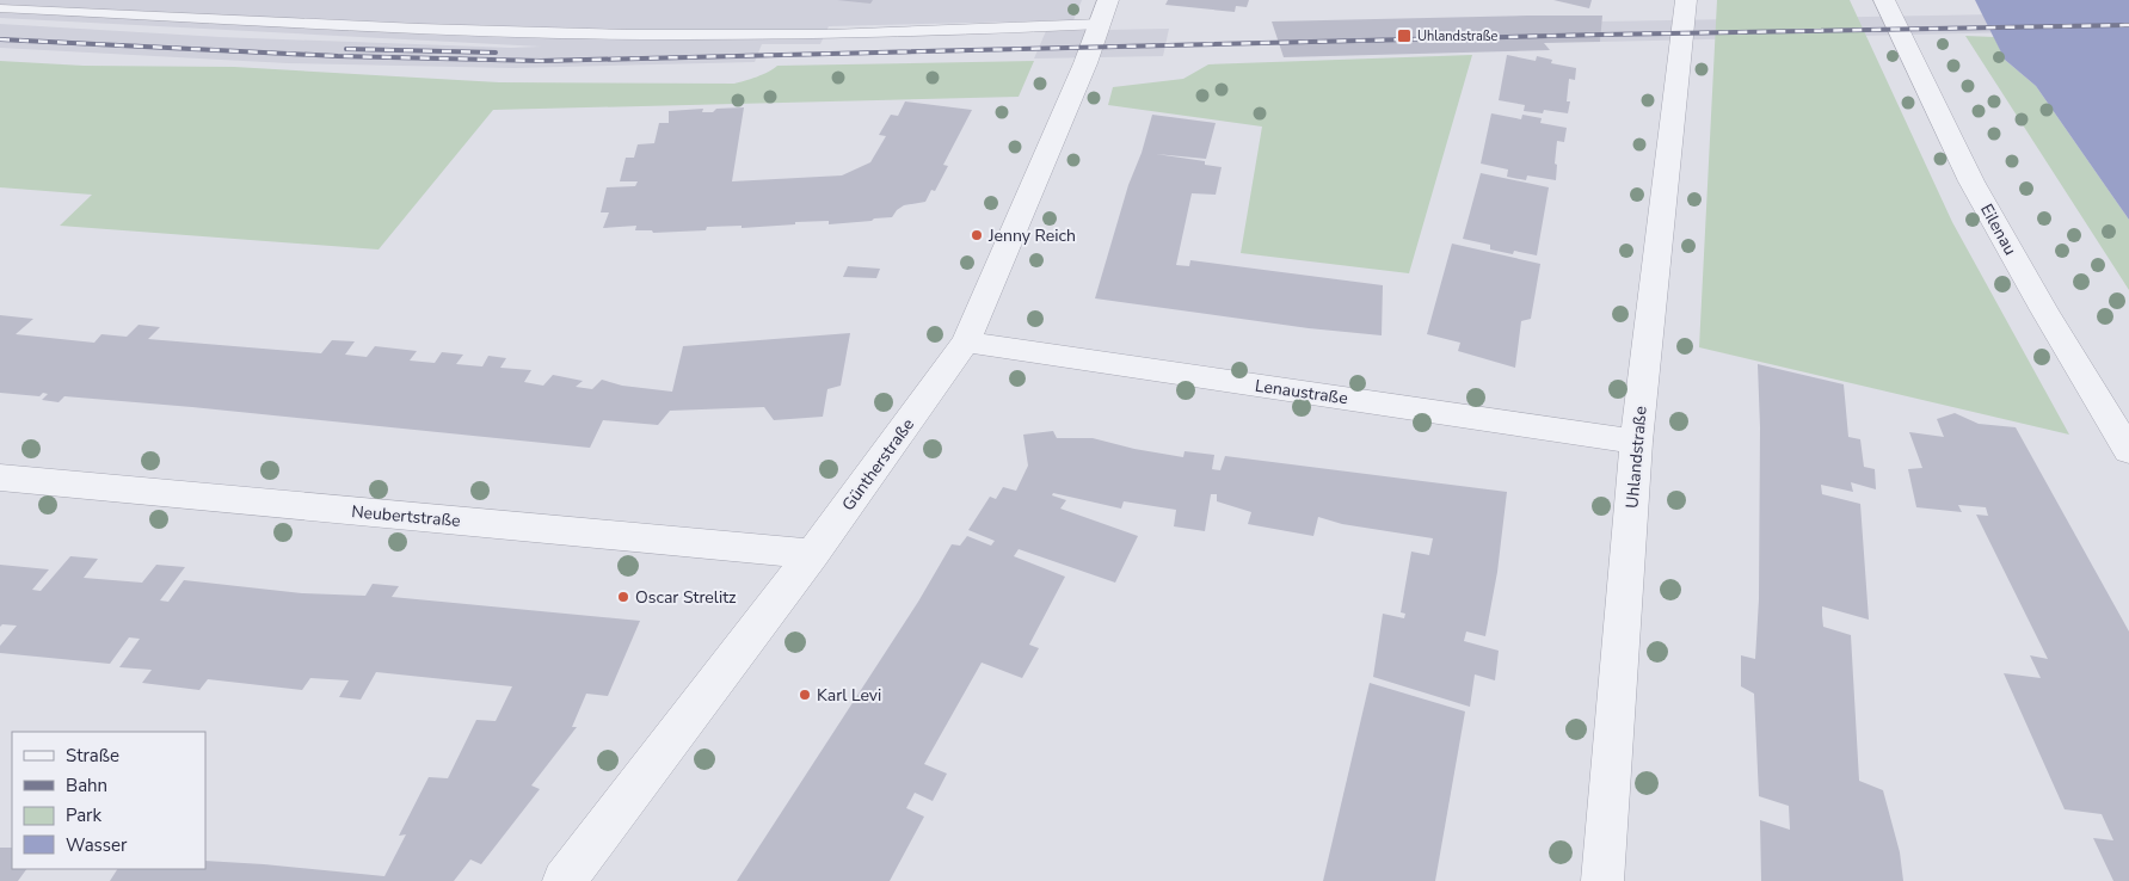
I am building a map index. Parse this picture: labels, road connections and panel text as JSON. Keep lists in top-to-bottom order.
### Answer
{
  "streets": {
    "street": [
      "Eilenau",
      "Lenaustraße",
      "Uhlandstraße",
      "Güntherstraße",
      "Neubertstraße"
    ]
  },
  "crossings": [
    ["Lenaustraße", "Uhlandstraße"],
    ["Lenaustraße", "Güntherstraße"],
    ["Güntherstraße", "Neubertstraße"]
  ],
  "places": {
    "transit": ["Uhlandstraße"],
    "other": ["Jenny Reich", "Oscar Strelitz", "Karl Levi"]
  },
  "legend": [
    "Straße",
    "Bahn",
    "Park",
    "Wasser"
  ]
}
